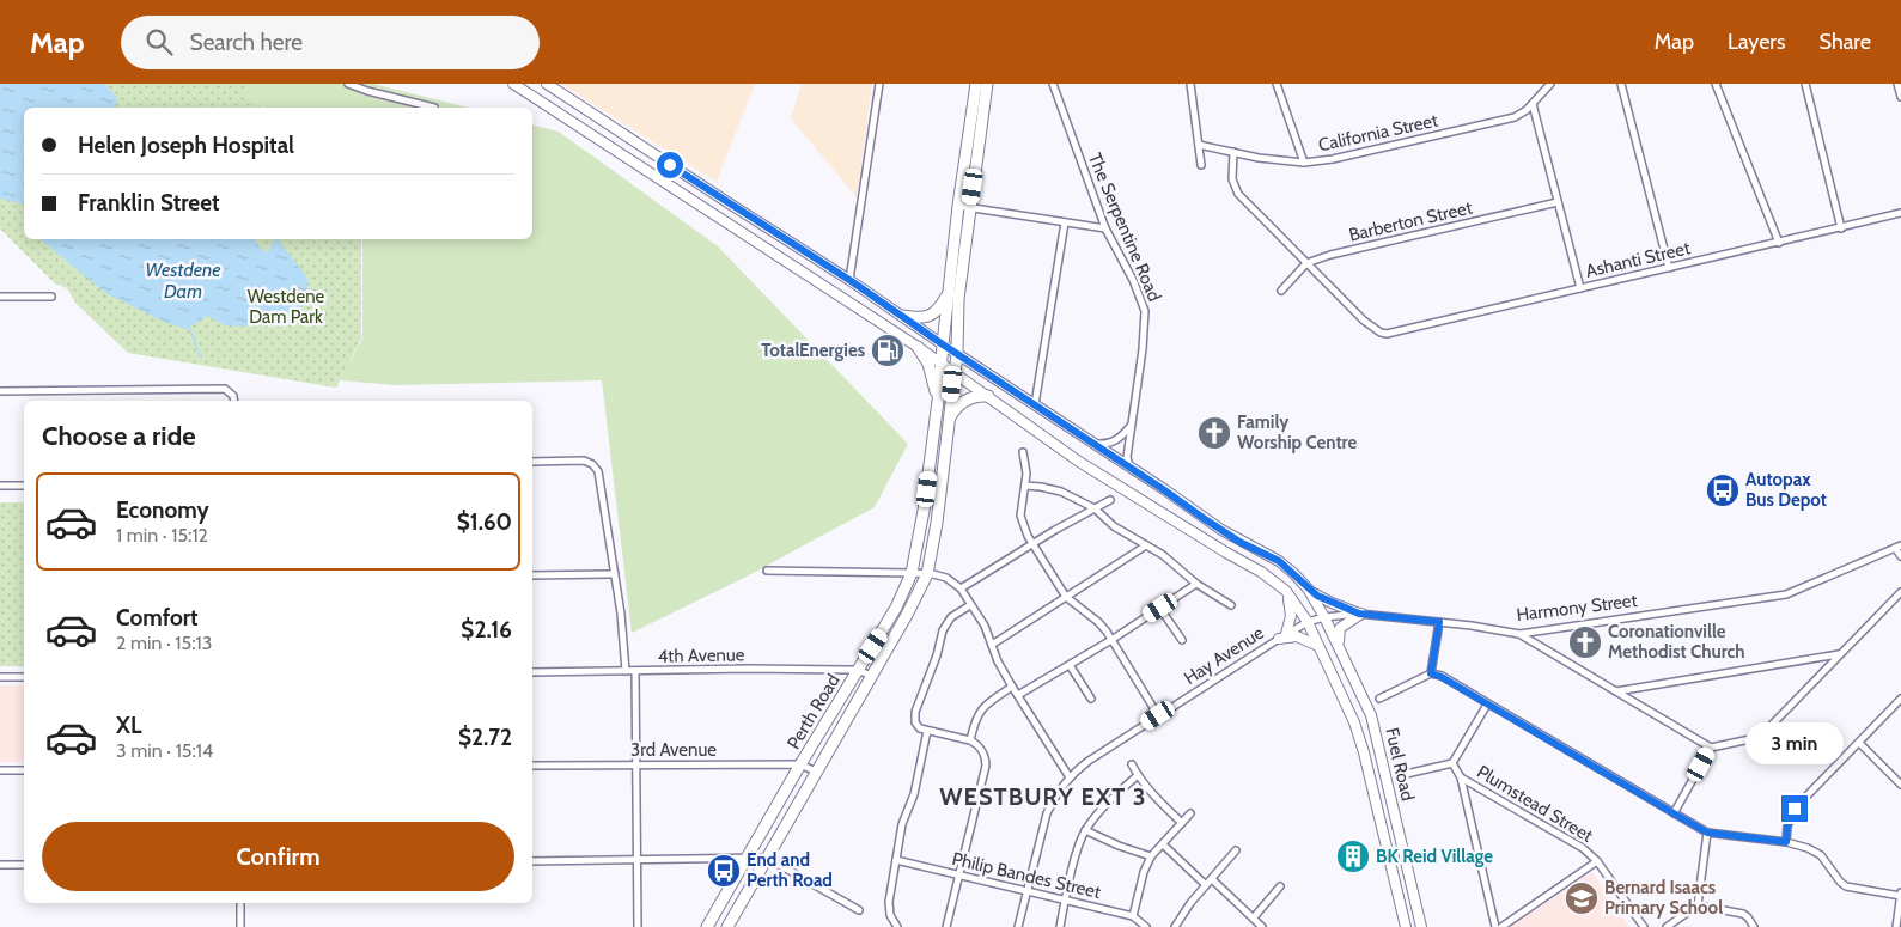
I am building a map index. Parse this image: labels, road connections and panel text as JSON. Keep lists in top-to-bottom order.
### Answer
{
  "streets": {
    "main road": ["Perth Road", "Fuel Road"],
    "street": [
      "California Street",
      "Barberton Street",
      "The Serpentine Road",
      "Ashanti Street",
      "Harmony Street",
      "4th Avenue",
      "Hay Avenue",
      "3rd Avenue",
      "Plumstead Street",
      "Philip Bandes Street"
    ]
  },
  "crossings": [
    ["Barberton Street", "Ashanti Street"],
    ["Harmony Street", "Hay Avenue"],
    ["Harmony Street", "Fuel Road"],
    ["4th Avenue", "Perth Road"],
    ["Hay Avenue", "Fuel Road"],
    ["Hay Avenue", "Philip Bandes Street"],
    ["Perth Road", "3rd Avenue"]
  ],
  "districts": ["WESTBURY EXT 3"],
  "water": ["Westdene Dam"],
  "parks": ["Westdene Dam Park"],
  "places": {
    "fuel station": ["TotalEnergies"],
    "church": ["Family Worship Centre", "Coronationville Methodist Church"],
    "bus stop": ["Autopax Bus Depot", "End and Perth Road"],
    "building": ["BK Reid Village"],
    "school or university": ["Bernard Isaacs Primary School"]
  },
  "page": {
    "header": "Map",
    "search": "Search here",
    "nav": ["Map", "Layers", "Share"],
    "banner": ["Helen Joseph Hospital", "Franklin Street"],
    "heading": "Choose a ride",
    "list": [
      {
        "name": "Economy",
        "note": "1 min · 15:12",
        "value": "$1.60"
      },
      {
        "name": "Comfort",
        "note": "2 min · 15:13",
        "value": "$2.16"
      },
      {
        "name": "XL",
        "note": "3 min · 15:14",
        "value": "$2.72"
      }
    ],
    "bubble": "3 min",
    "buttons": "Confirm"
  }
}
